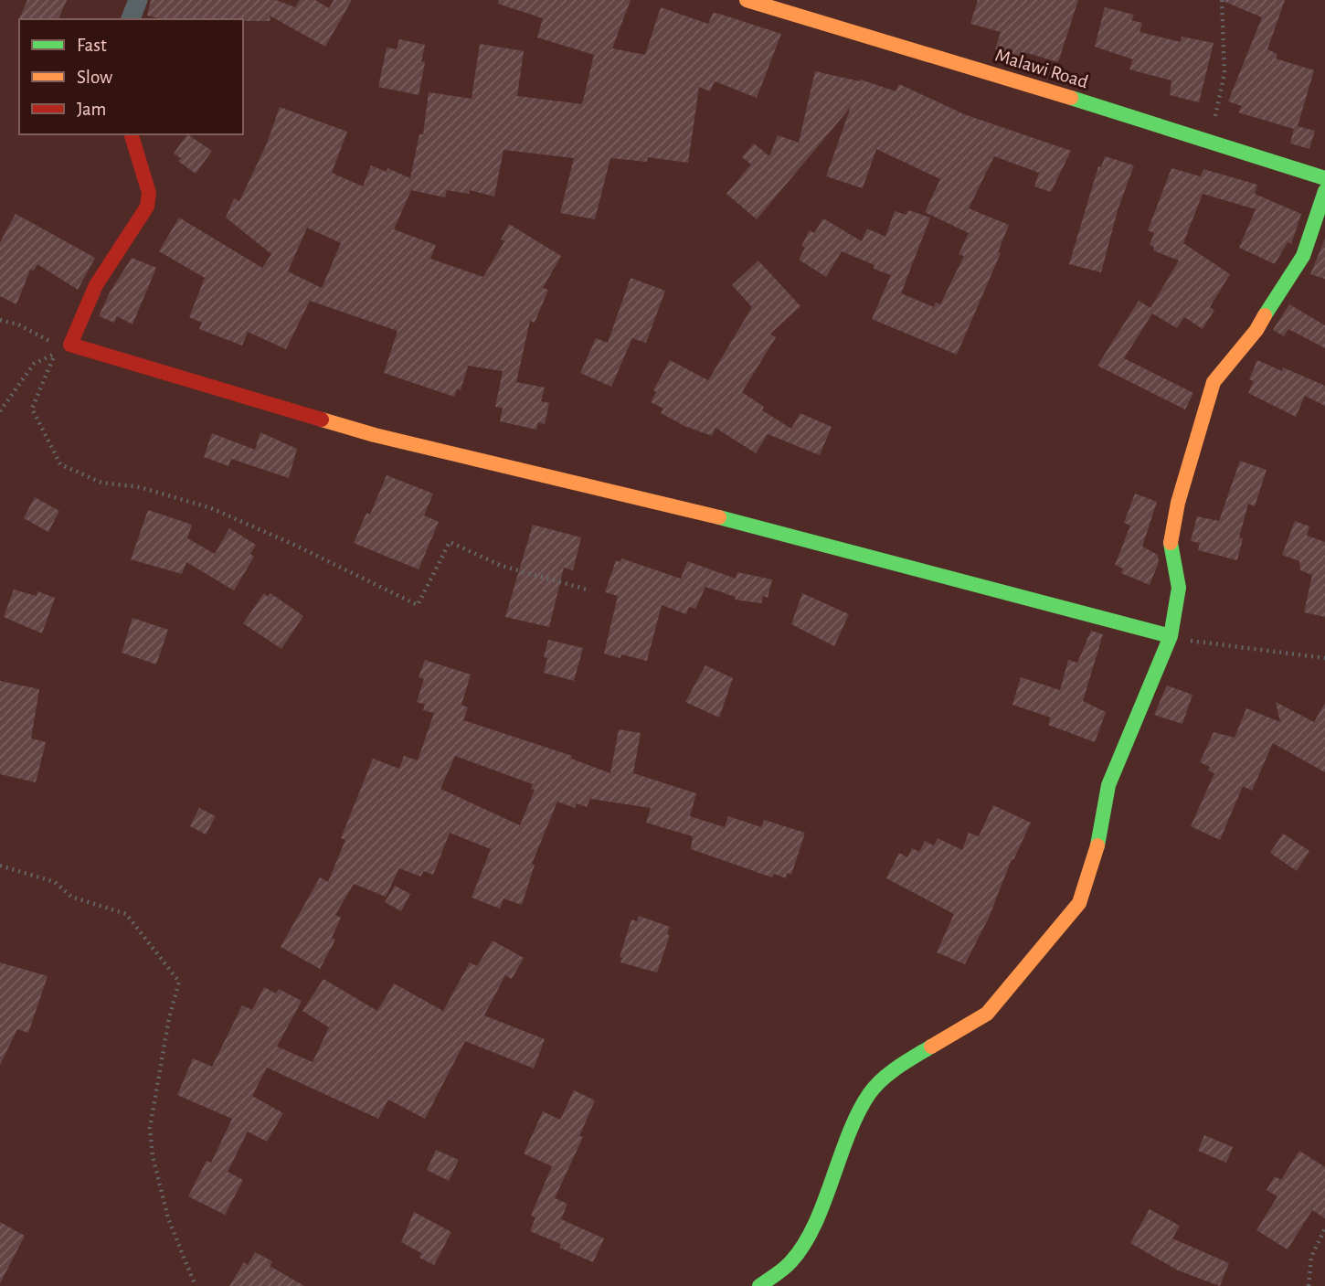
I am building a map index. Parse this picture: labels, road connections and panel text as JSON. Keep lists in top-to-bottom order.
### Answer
{
  "streets": {
    "street": ["Malawi Road"]
  },
  "legend": ["Fast", "Slow", "Jam"]
}
